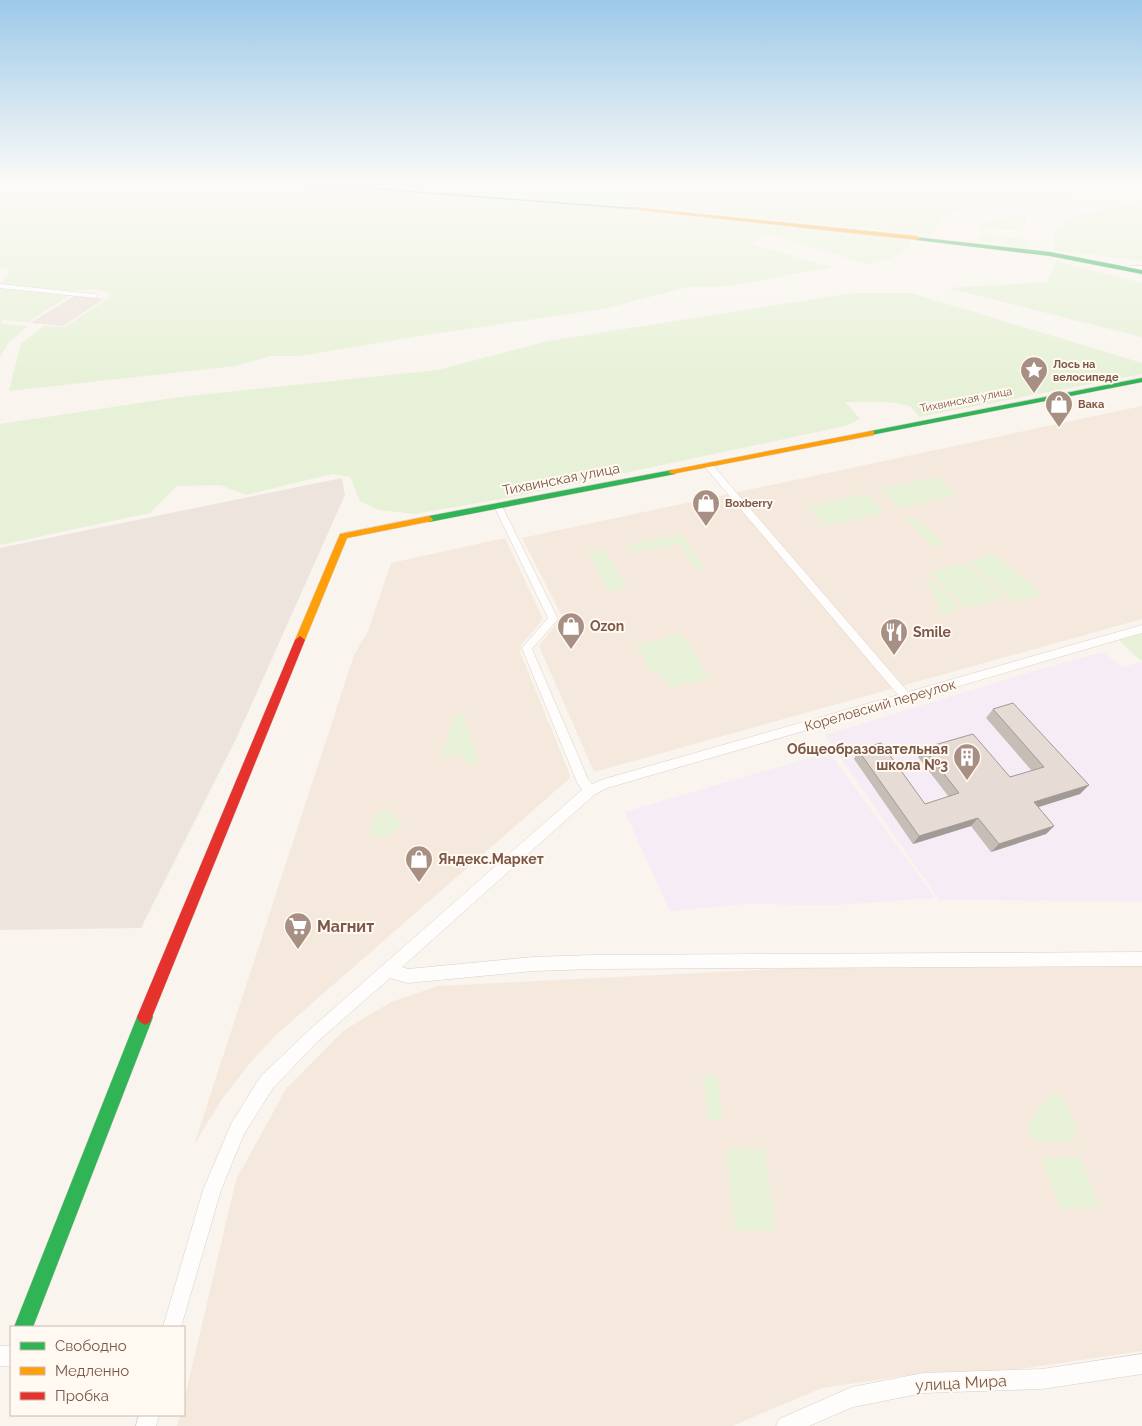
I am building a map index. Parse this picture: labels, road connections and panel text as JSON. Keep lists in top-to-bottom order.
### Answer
{
  "streets": {
    "street": ["Тихвинская улица", "Кореловский переулок", "улица Мира"]
  },
  "crossings": [
    ["Тихвинская улица", "Кореловский переулок"]
  ],
  "places": {
    "place": ["Лось на велосипеде"],
    "shop": [
      "Вака",
      "Boxberry",
      "Ozon",
      "Яндекс.Маркет"
    ],
    "restaurant": ["Smile"],
    "building": ["Общеобразовательная школа №3"],
    "supermarket": ["Магнит"]
  },
  "legend": ["Свободно", "Медленно", "Пробка"]
}
